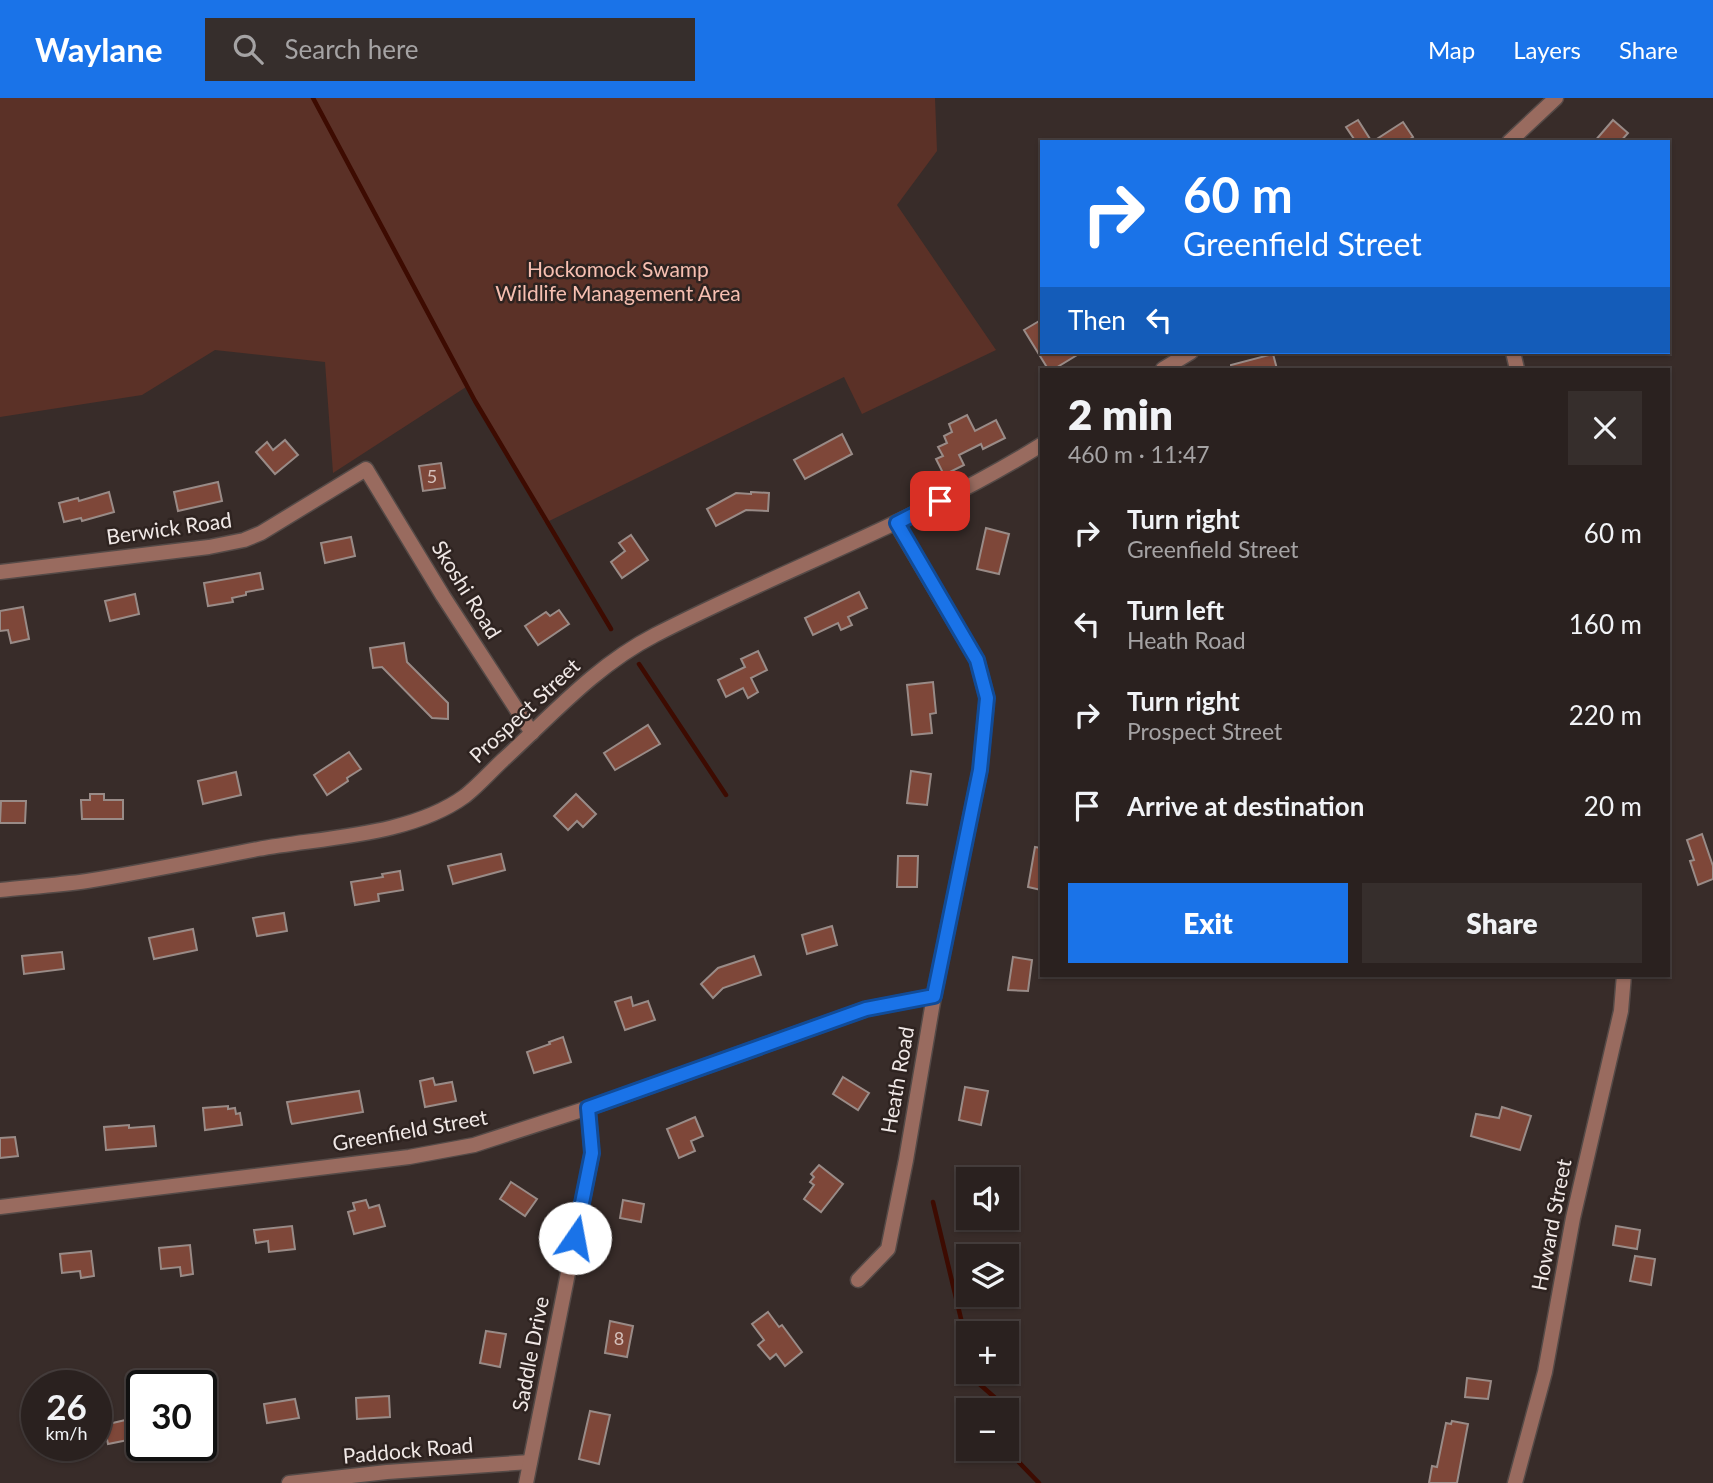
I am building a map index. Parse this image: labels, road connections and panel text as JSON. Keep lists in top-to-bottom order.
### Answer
{
  "streets": {
    "street": [
      "Berwick Road",
      "Skoshi Road",
      "Prospect Street",
      "Heath Road",
      "Greenfield Street",
      "Howard Street",
      "Saddle Drive",
      "Paddock Road"
    ]
  },
  "crossings": [
    ["Berwick Road", "Skoshi Road"],
    ["Skoshi Road", "Prospect Street"],
    ["Prospect Street", "Heath Road"],
    ["Heath Road", "Greenfield Street"],
    ["Greenfield Street", "Saddle Drive"],
    ["Saddle Drive", "Paddock Road"]
  ],
  "parks": ["Hockomock Swamp Wildlife Management Area"],
  "house_numbers": ["5", "8"],
  "page": {
    "header": "Waylane",
    "search": "Search here",
    "nav": ["Map", "Layers", "Share"],
    "turn": ["60 m", "Greenfield Street"],
    "then": "Then",
    "heading": ["2 min", "460 m · 11:47"],
    "list": [
      {
        "name": "Turn right",
        "note": "Greenfield Street",
        "value": "60 m"
      },
      {
        "name": "Turn left",
        "note": "Heath Road",
        "value": "160 m"
      },
      {
        "name": "Turn right",
        "note": "Prospect Street",
        "value": "220 m"
      },
      {
        "name": "Arrive at destination",
        "value": "20 m"
      }
    ],
    "buttons": ["Exit", "Share"],
    "map_buttons": ["+", "−"],
    "speed": "26 km/h",
    "limit": "30"
  }
}
